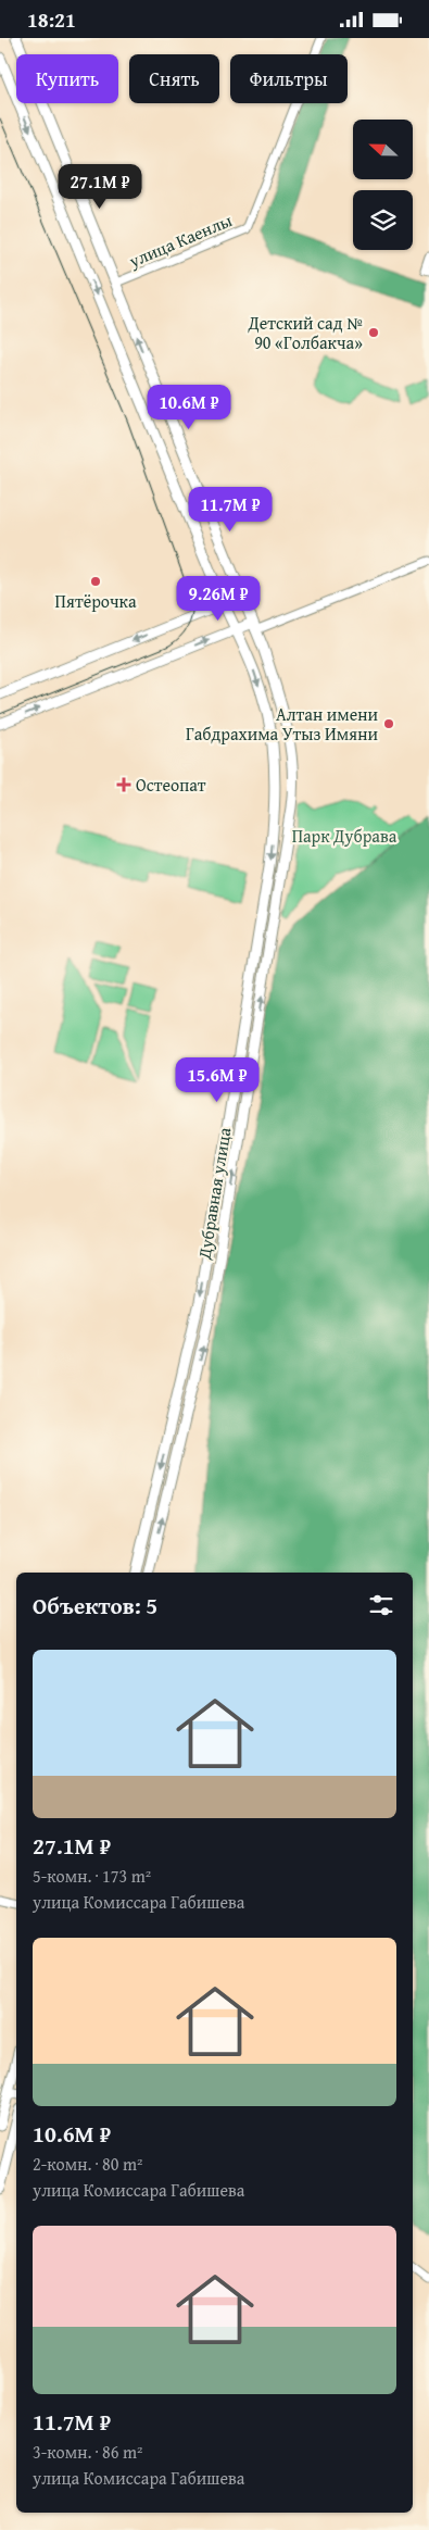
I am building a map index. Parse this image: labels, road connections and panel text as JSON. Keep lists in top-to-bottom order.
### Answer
{
  "streets": {
    "street": ["улица Каенлы", "Дубравная улица"]
  },
  "crossings": [
    ["улица Каенлы", "Дубравная улица"]
  ],
  "parks": ["Парк Дубрава"],
  "places": {
    "other": ["Детский сад № 90 «Голбакча»", "Пятёрочка", "Алтан имени Габдрахима Утыз Имяни"],
    "health": ["Остеопат"]
  },
  "north": "left",
  "page": {
    "status": "18:21",
    "chip": ["Купить", "Снять", "Фильтры"],
    "price": [
      "27.1M ₽",
      "10.6M ₽",
      "11.7M ₽",
      "9.26M ₽",
      "15.6M ₽"
    ],
    "heading": "Объектов: 5",
    "list": [
      {
        "name": "27.1M ₽",
        "note": "5-комн. · 173 m² · улица Комиссара Габишева"
      },
      {
        "name": "10.6M ₽",
        "note": "2-комн. · 80 m² · улица Комиссара Габишева"
      },
      {
        "name": "11.7M ₽",
        "note": "3-комн. · 86 m² · улица Комиссара Габишева"
      }
    ]
  }
}
